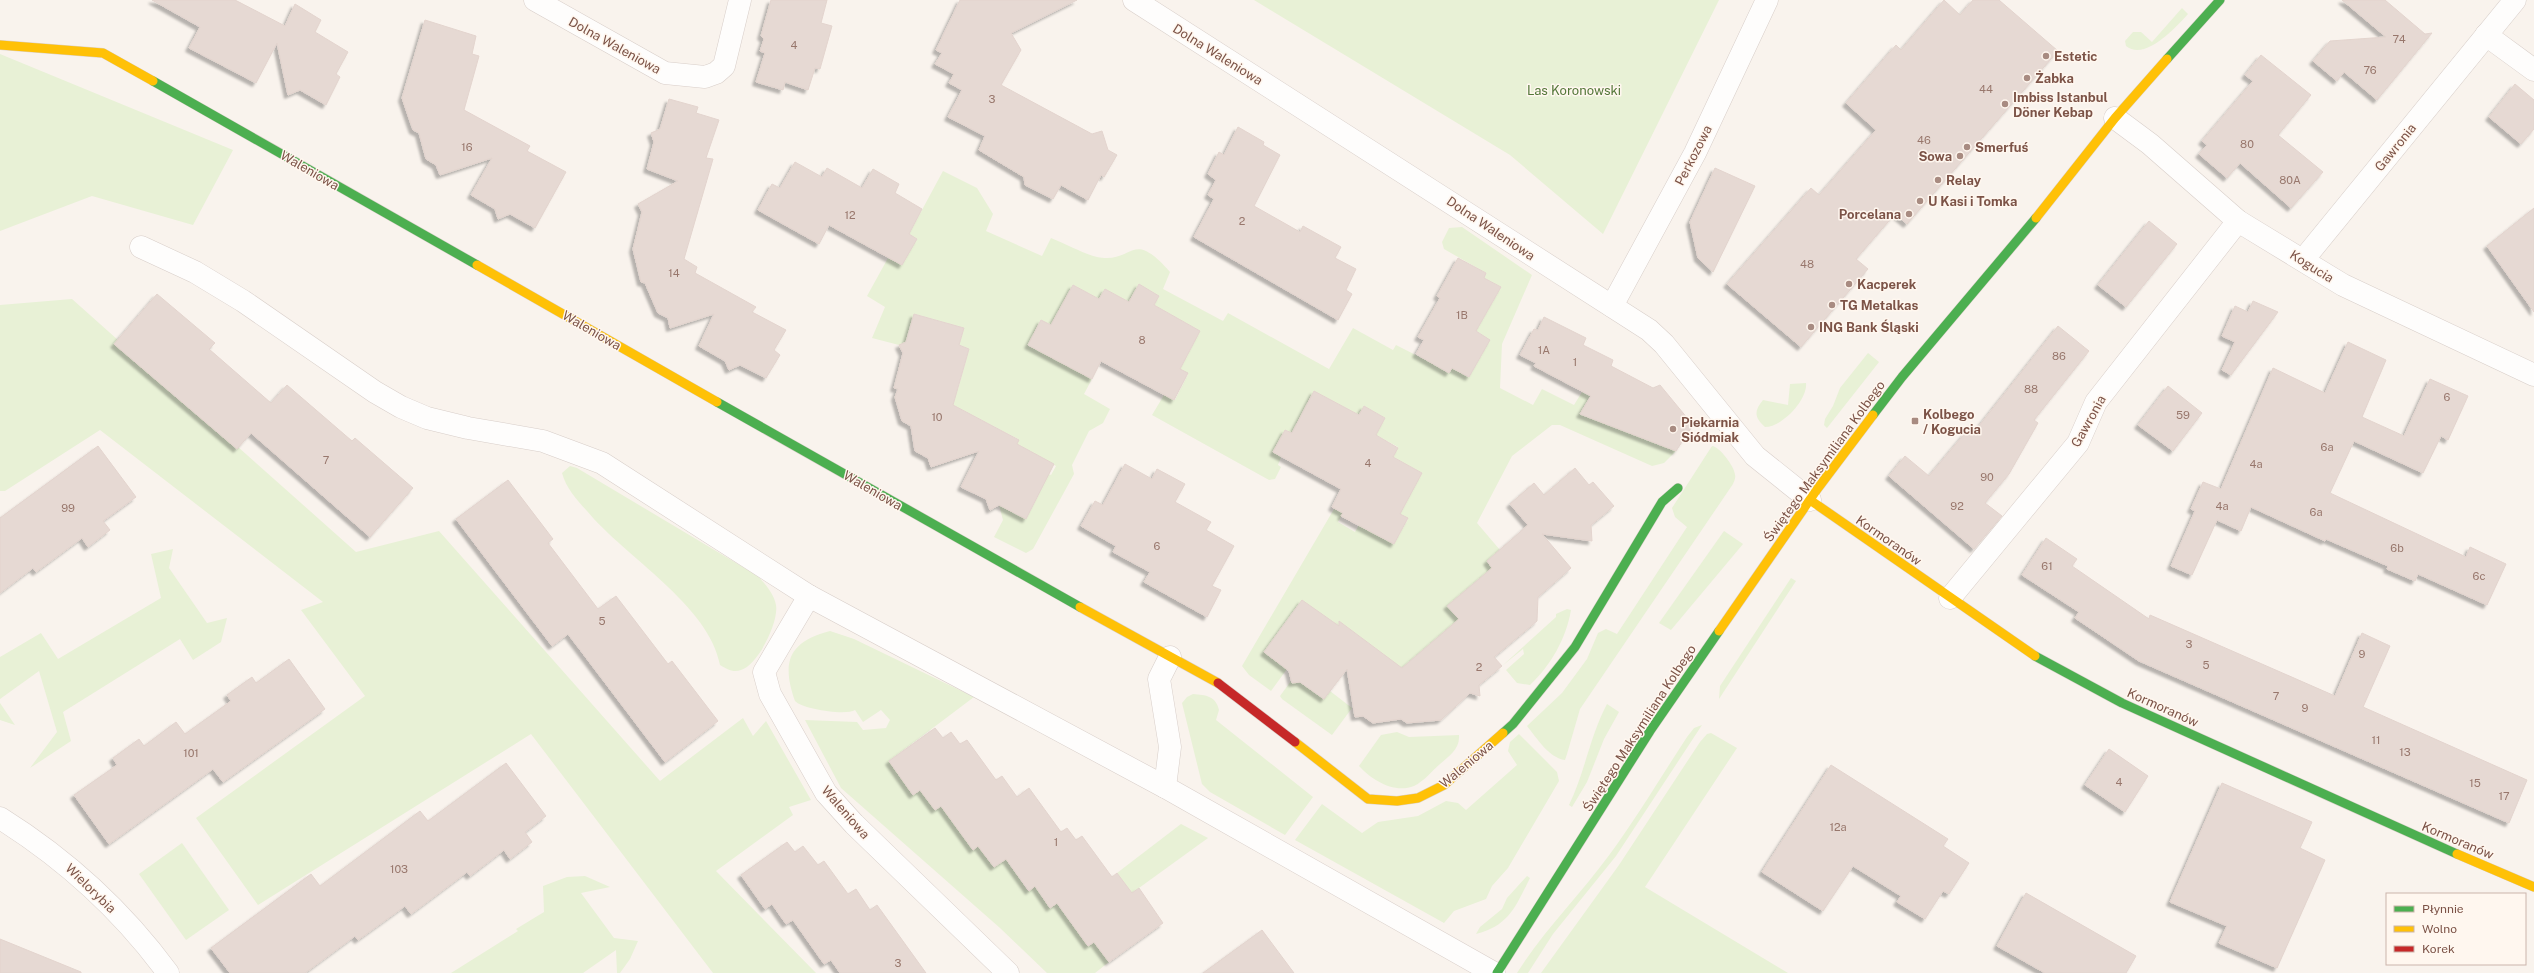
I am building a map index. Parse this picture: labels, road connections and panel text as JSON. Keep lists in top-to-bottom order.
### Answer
{
  "streets": {
    "street": [
      "Dolna Waleniowa",
      "Gawronia",
      "Perkozowa",
      "Waleniowa",
      "Kogucia",
      "Świętego Maksymiliana Kolbego",
      "Kormoranów",
      "Wielorybia"
    ]
  },
  "crossings": [
    ["Dolna Waleniowa", "Perkozowa"],
    ["Dolna Waleniowa", "Świętego Maksymiliana Kolbego"],
    ["Dolna Waleniowa", "Kormoranów"],
    ["Gawronia", "Kogucia"],
    ["Gawronia", "Kormoranów"],
    ["Kogucia", "Świętego Maksymiliana Kolbego"],
    ["Świętego Maksymiliana Kolbego", "Kormoranów"]
  ],
  "parks": ["Las Koronowski"],
  "places": {
    "other": [
      "Estetic",
      "Żabka",
      "Imbiss Istanbul Döner Kebap",
      "Smerfuś",
      "Sowa",
      "Relay",
      "U Kasi i Tomka",
      "Porcelana",
      "Kacperek",
      "TG Metalkas",
      "ING Bank Śląski",
      "Piekarnia Siódmiak"
    ],
    "transit": ["Kolbego / Kogucia"]
  },
  "house_numbers": [
    "74",
    "4",
    "76",
    "44",
    "3",
    "46",
    "80",
    "16",
    "80A",
    "12",
    "2",
    "48",
    "14",
    "1B",
    "8",
    "1A",
    "86",
    "1",
    "88",
    "6",
    "59",
    "10",
    "6a",
    "7",
    "4",
    "4a",
    "90",
    "92",
    "4a",
    "99",
    "6a",
    "6",
    "6b",
    "61",
    "6c",
    "5",
    "3",
    "9",
    "5",
    "2",
    "7",
    "9",
    "11",
    "13",
    "101",
    "4",
    "15",
    "17",
    "12a",
    "1",
    "103",
    "3"
  ],
  "legend": ["Płynnie", "Wolno", "Korek"]
}
